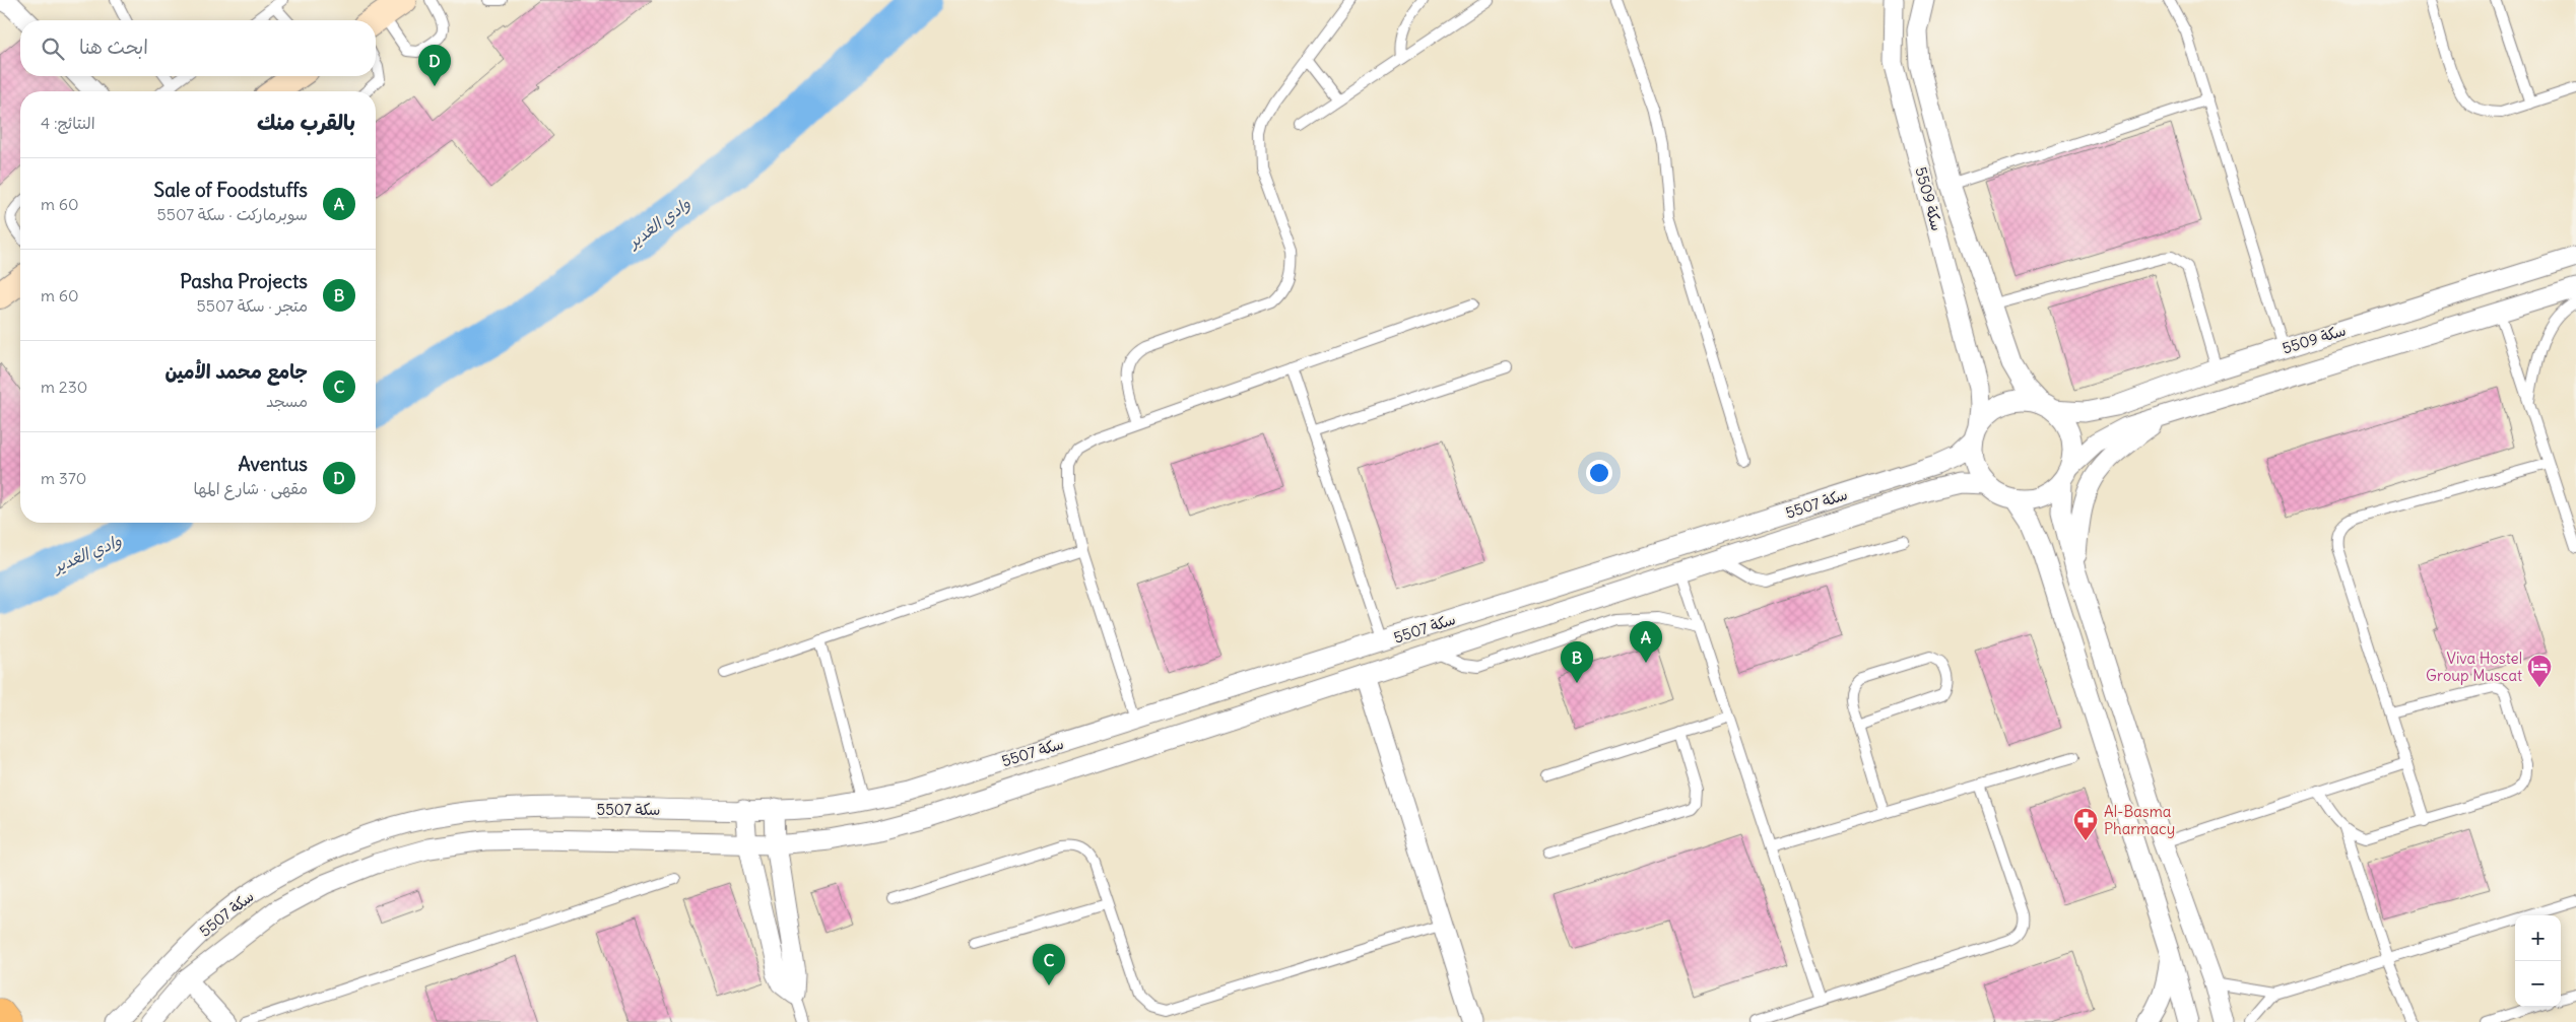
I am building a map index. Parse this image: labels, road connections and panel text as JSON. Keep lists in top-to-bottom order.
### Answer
{
  "streets": {
    "street": ["سكة 5509", "سكة 5507"]
  },
  "crossings": [
    ["سكة 5509", "سكة 5507"]
  ],
  "water": ["وادي الغدير"],
  "places": {
    "hotel": ["Viva Hostel Group Muscat"],
    "pharmacy": ["Al-Basma Pharmacy"]
  },
  "page": {
    "search": "ابحث هنا",
    "pins": [
      "D",
      "A",
      "B",
      "C"
    ],
    "heading": ["بالقرب منك", "النتائج: 4"],
    "list": [
      {
        "mark": "A",
        "name": "Sale of Foodstuffs",
        "note": "سوبرماركت · سكة 5507",
        "value": "60 m"
      },
      {
        "mark": "B",
        "name": "Pasha Projects",
        "note": "متجر · سكة 5507",
        "value": "60 m"
      },
      {
        "mark": "C",
        "name": "جامع محمد الأمين",
        "note": "مسجد",
        "value": "230 m"
      },
      {
        "mark": "D",
        "name": "Aventus",
        "note": "مقهى · شارع المها",
        "value": "370 m"
      }
    ],
    "map_buttons": ["+", "−"]
  }
}
